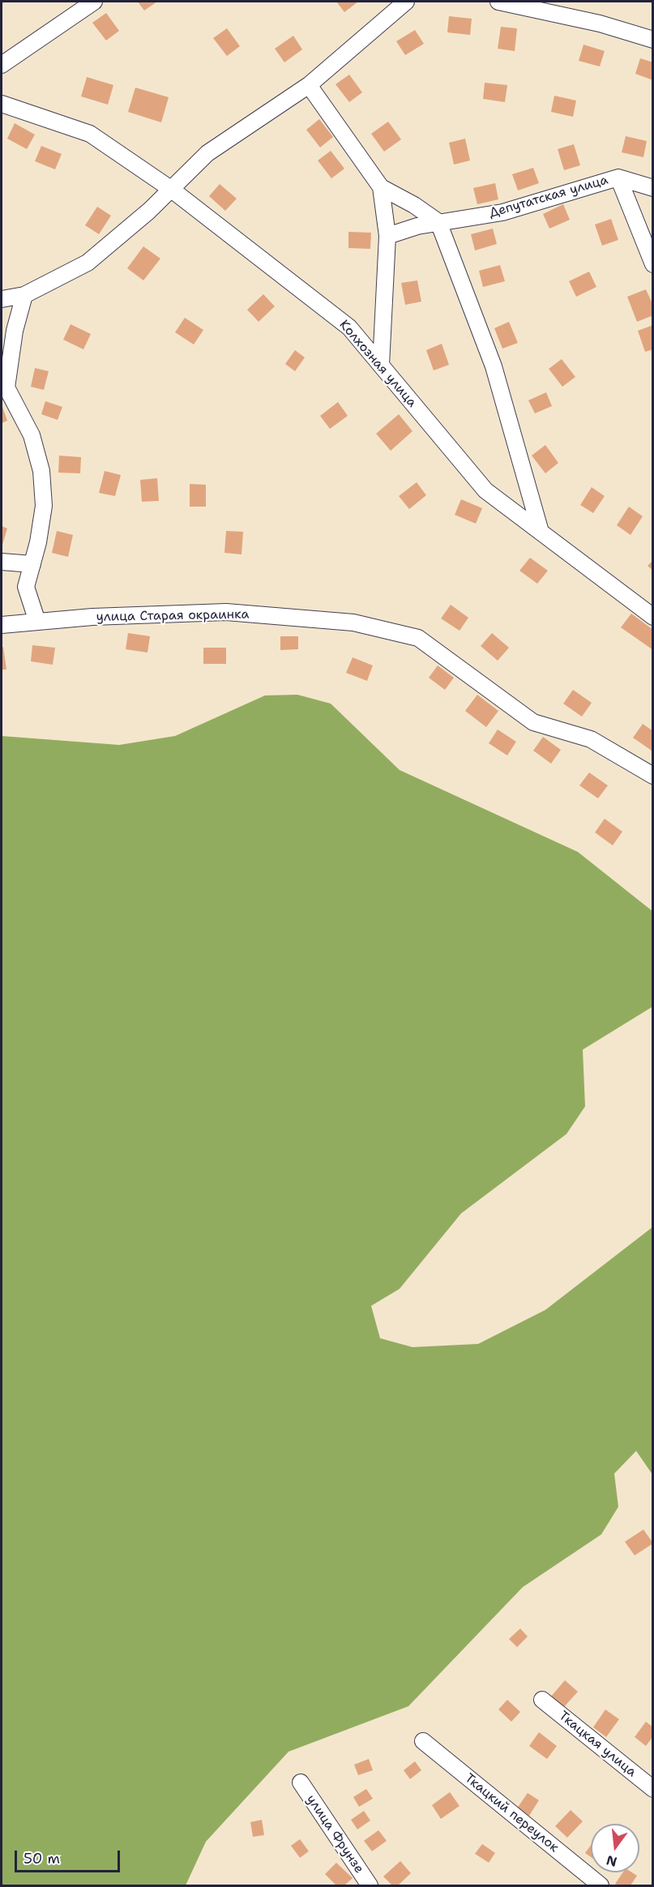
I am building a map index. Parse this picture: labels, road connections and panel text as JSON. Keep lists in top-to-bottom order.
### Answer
{
  "streets": {
    "street": [
      "Депутатская улица",
      "Колхозная улица",
      "улица Старая окраинка",
      "Ткацкая улица",
      "Ткацкий переулок",
      "улица Фрунзе"
    ]
  },
  "scale_bar": "50 m",
  "north": "bottom"
}
